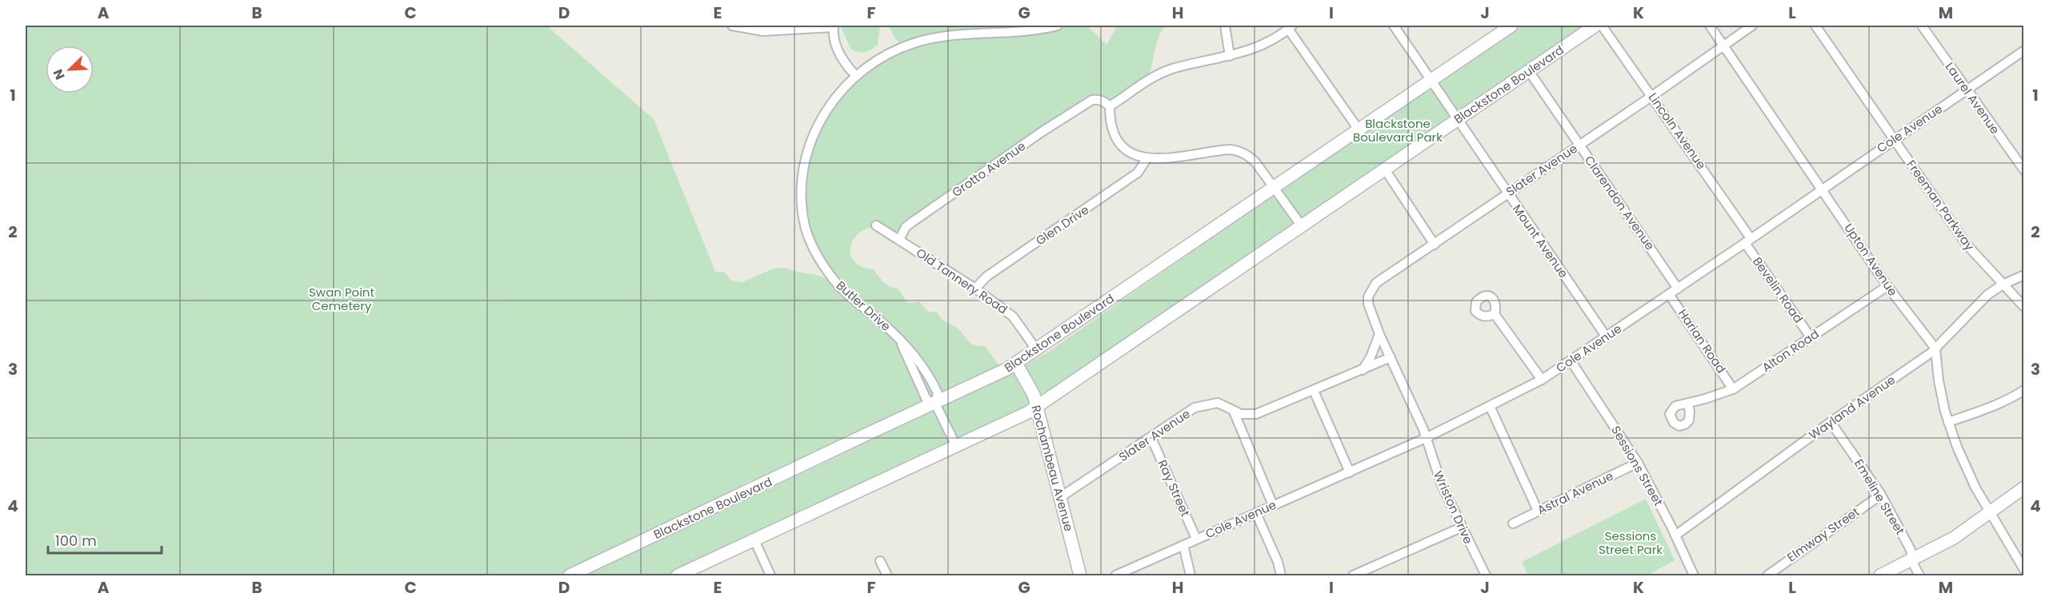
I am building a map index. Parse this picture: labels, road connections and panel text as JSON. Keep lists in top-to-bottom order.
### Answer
{
  "streets": {
    "main road": ["Blackstone Boulevard", "Rochambeau Avenue"],
    "street": [
      "Laurel Avenue",
      "Cole Avenue",
      "Lincoln Avenue",
      "Grotto Avenue",
      "Slater Avenue",
      "Clarendon Avenue",
      "Freeman Parkway",
      "Glen Drive",
      "Mount Avenue",
      "Upton Avenue",
      "Old Tannery Road",
      "Bevelin Road",
      "Butler Drive",
      "Harian Road",
      "Alton Road",
      "Wayland Avenue",
      "Sessions Street",
      "Ray Street",
      "Astral Avenue",
      "Emeline Street",
      "Wriston Drive",
      "Elmway Street"
    ]
  },
  "crossings": [
    ["Blackstone Boulevard", "Clarendon Avenue"],
    ["Blackstone Boulevard", "Mount Avenue"],
    ["Blackstone Boulevard", "Old Tannery Road"],
    ["Blackstone Boulevard", "Butler Drive"],
    ["Blackstone Boulevard", "Rochambeau Avenue"],
    ["Laurel Avenue", "Cole Avenue"],
    ["Cole Avenue", "Lincoln Avenue"],
    ["Cole Avenue", "Clarendon Avenue"],
    ["Cole Avenue", "Freeman Parkway"],
    ["Cole Avenue", "Mount Avenue"],
    ["Cole Avenue", "Upton Avenue"],
    ["Cole Avenue", "Bevelin Road"],
    ["Cole Avenue", "Harian Road"],
    ["Cole Avenue", "Sessions Street"],
    ["Cole Avenue", "Ray Street"],
    ["Cole Avenue", "Wriston Drive"],
    ["Lincoln Avenue", "Slater Avenue"],
    ["Lincoln Avenue", "Bevelin Road"],
    ["Grotto Avenue", "Old Tannery Road"],
    ["Slater Avenue", "Clarendon Avenue"],
    ["Slater Avenue", "Mount Avenue"],
    ["Slater Avenue", "Upton Avenue"],
    ["Slater Avenue", "Rochambeau Avenue"],
    ["Slater Avenue", "Ray Street"],
    ["Slater Avenue", "Wriston Drive"],
    ["Freeman Parkway", "Wayland Avenue"],
    ["Glen Drive", "Old Tannery Road"],
    ["Upton Avenue", "Alton Road"],
    ["Upton Avenue", "Wayland Avenue"],
    ["Bevelin Road", "Alton Road"],
    ["Harian Road", "Alton Road"],
    ["Wayland Avenue", "Sessions Street"],
    ["Wayland Avenue", "Emeline Street"],
    ["Sessions Street", "Astral Avenue"],
    ["Emeline Street", "Elmway Street"]
  ],
  "parks": ["Blackstone Boulevard Park", "Swan Point Cemetery", "Sessions Street Park"],
  "scale_bar": "100 m",
  "north": "bottom left",
  "grid": {
    "columns": [
      "A",
      "B",
      "C",
      "D",
      "E",
      "F",
      "G",
      "H",
      "I",
      "J",
      "K",
      "L",
      "M"
    ],
    "rows": [
      "1",
      "2",
      "3",
      "4"
    ]
  }
}
